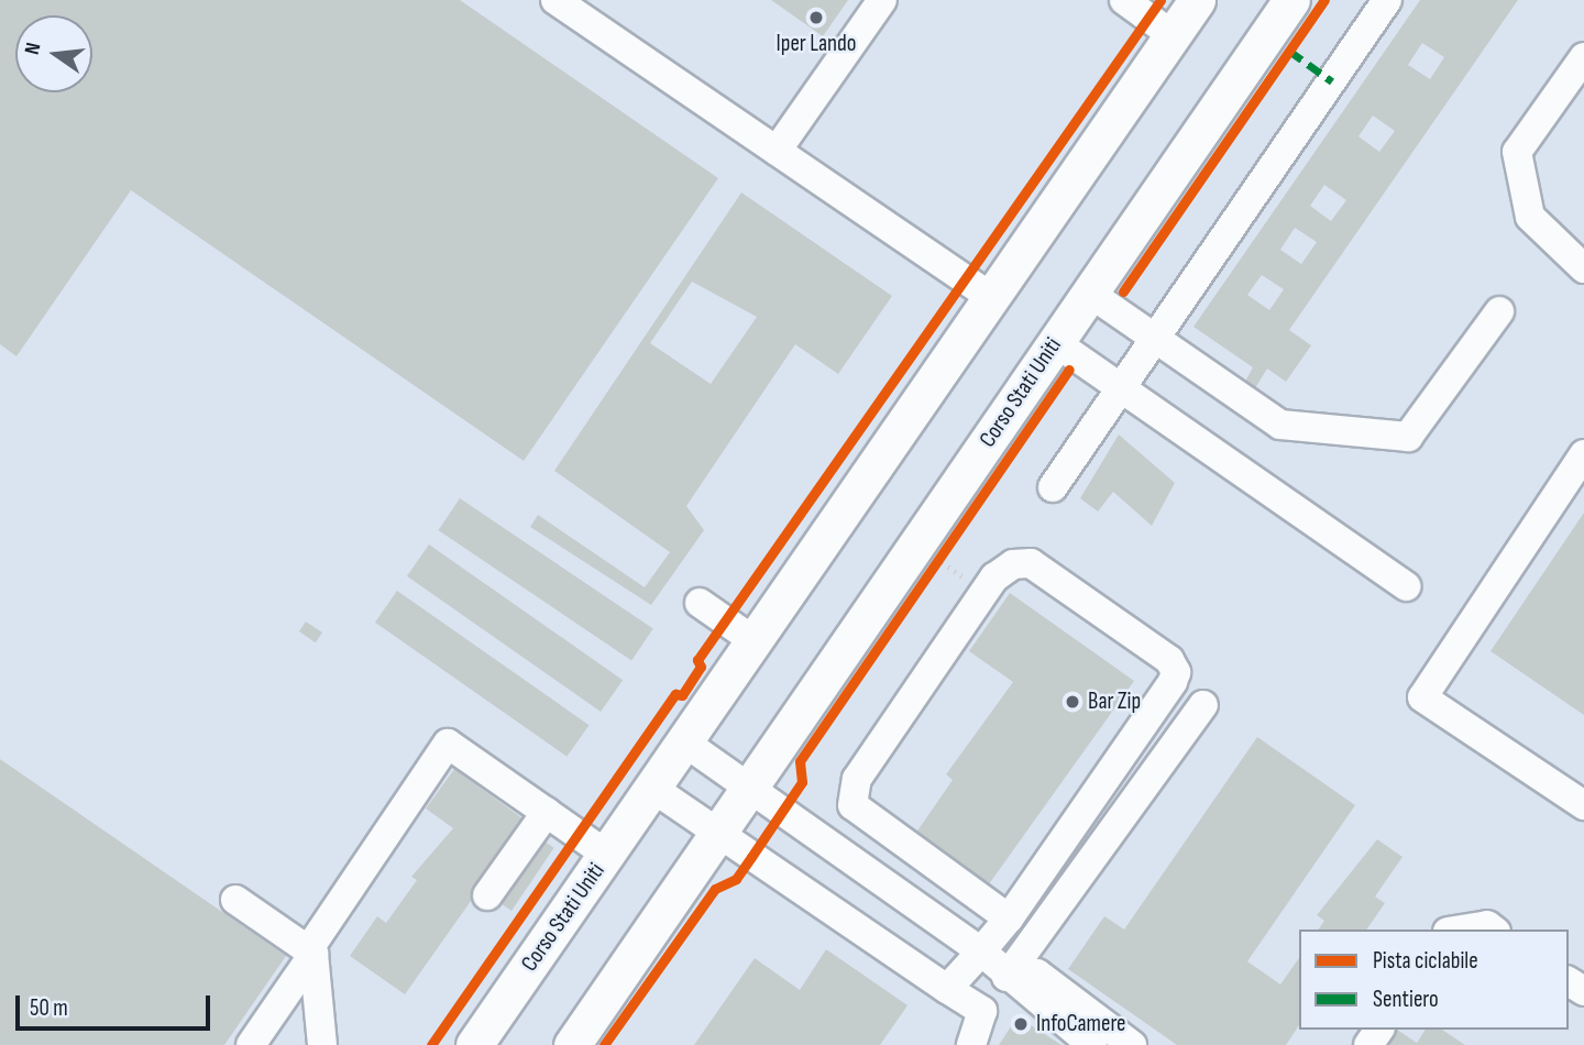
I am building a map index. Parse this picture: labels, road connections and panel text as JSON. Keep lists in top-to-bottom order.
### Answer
{
  "streets": {
    "main road": ["Corso Stati Uniti"]
  },
  "places": ["Iper Lando", "Bar Zip", "InfoCamere"],
  "legend": ["Pista ciclabile", "Sentiero"],
  "scale_bar": "50 m",
  "north": "left"
}
